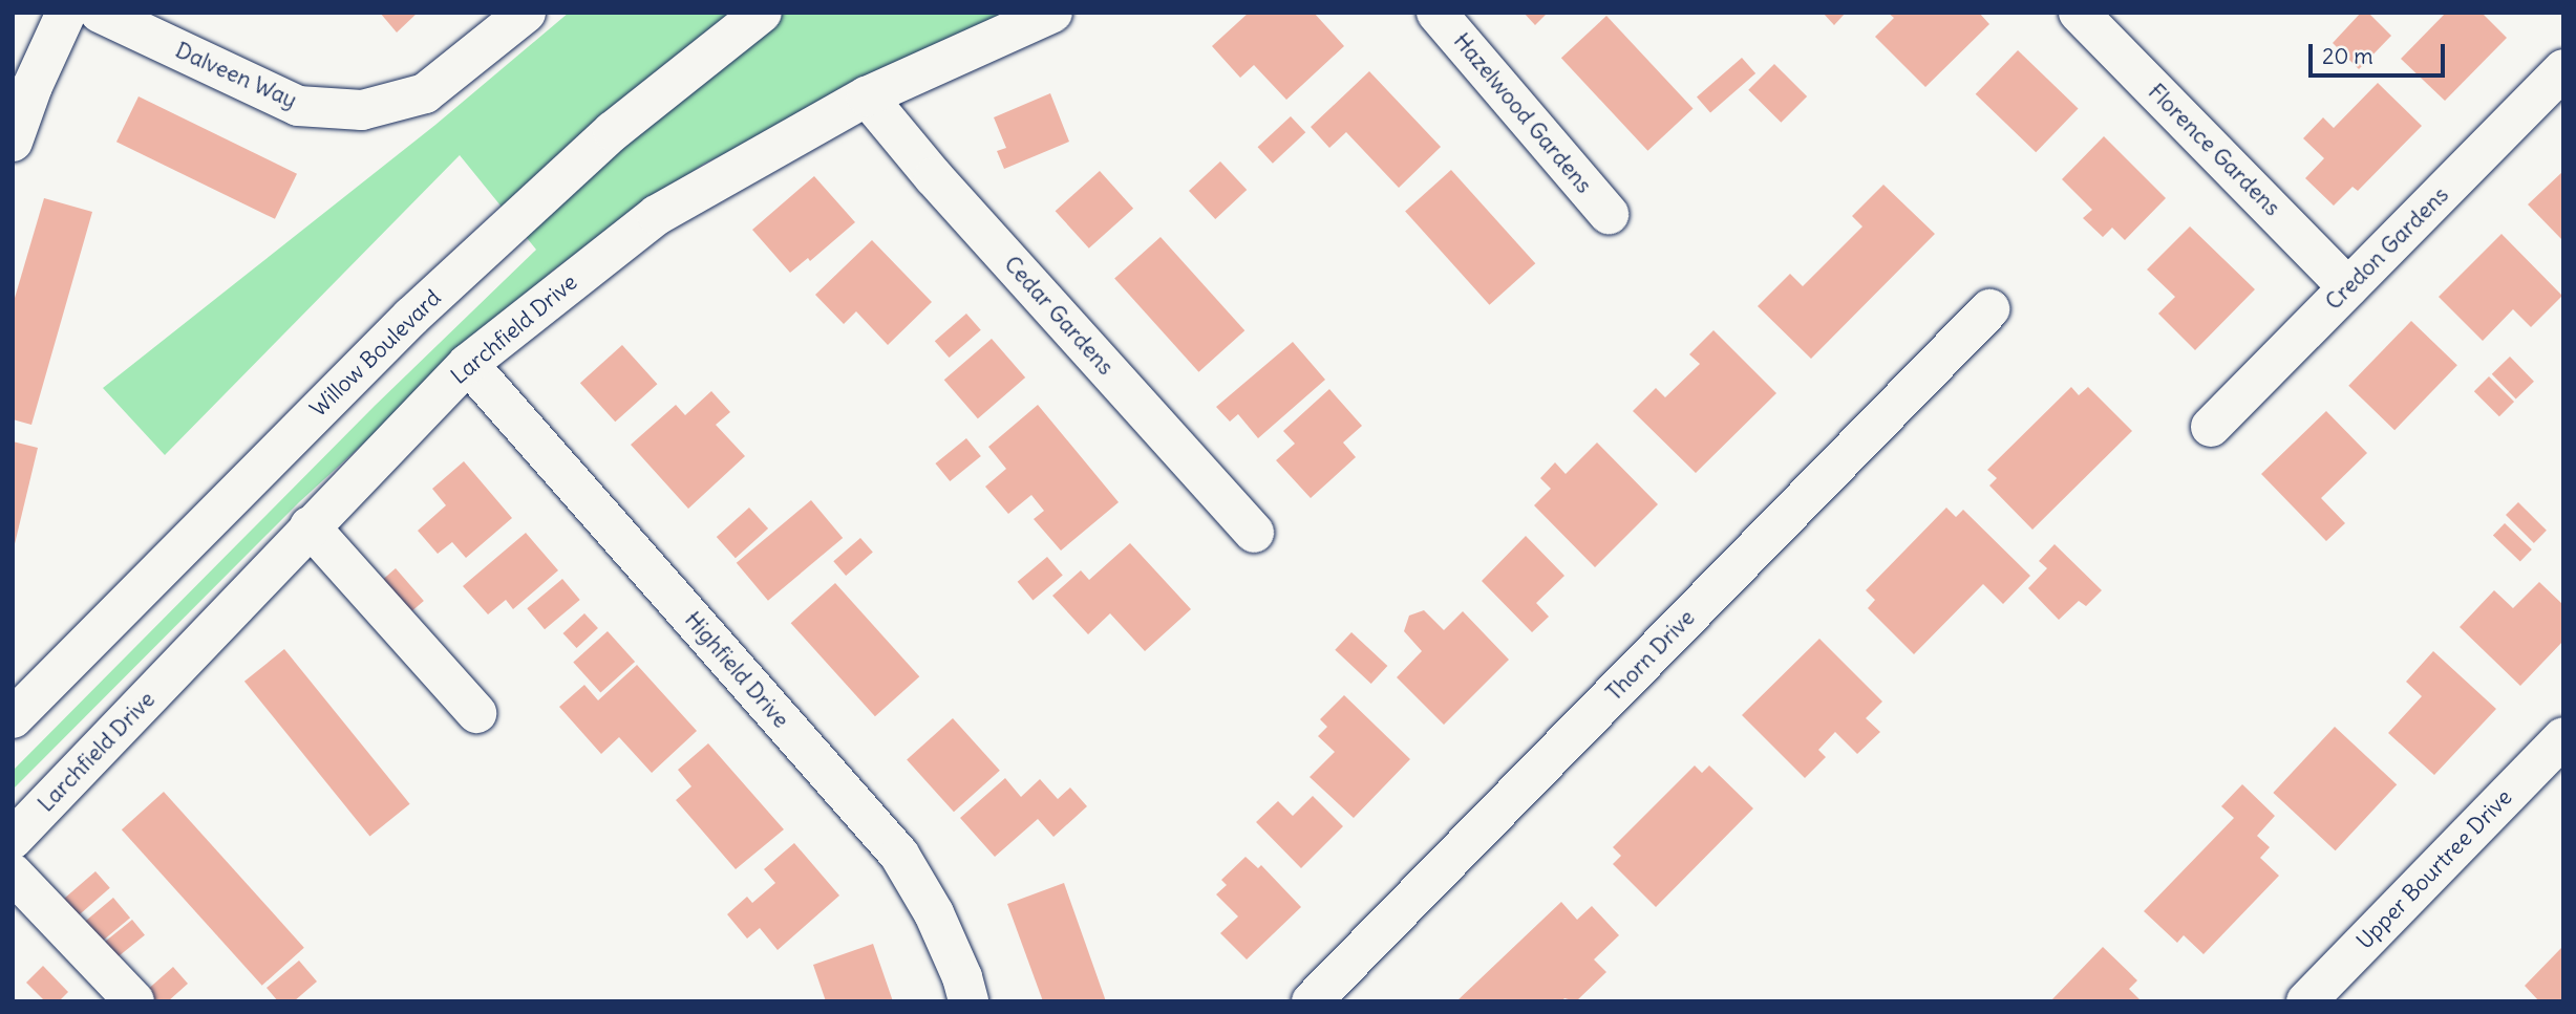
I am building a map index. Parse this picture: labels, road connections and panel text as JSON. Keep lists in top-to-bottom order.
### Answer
{
  "streets": {
    "street": [
      "Dalveen Way",
      "Hazelwood Gardens",
      "Florence Gardens",
      "Credon Gardens",
      "Cedar Gardens",
      "Larchfield Drive",
      "Willow Boulevard",
      "Thorn Drive",
      "Highfield Drive",
      "Upper Bourtree Drive"
    ]
  },
  "crossings": [
    ["Florence Gardens", "Credon Gardens"],
    ["Cedar Gardens", "Larchfield Drive"],
    ["Larchfield Drive", "Highfield Drive"]
  ],
  "scale_bar": "20 m"
}
